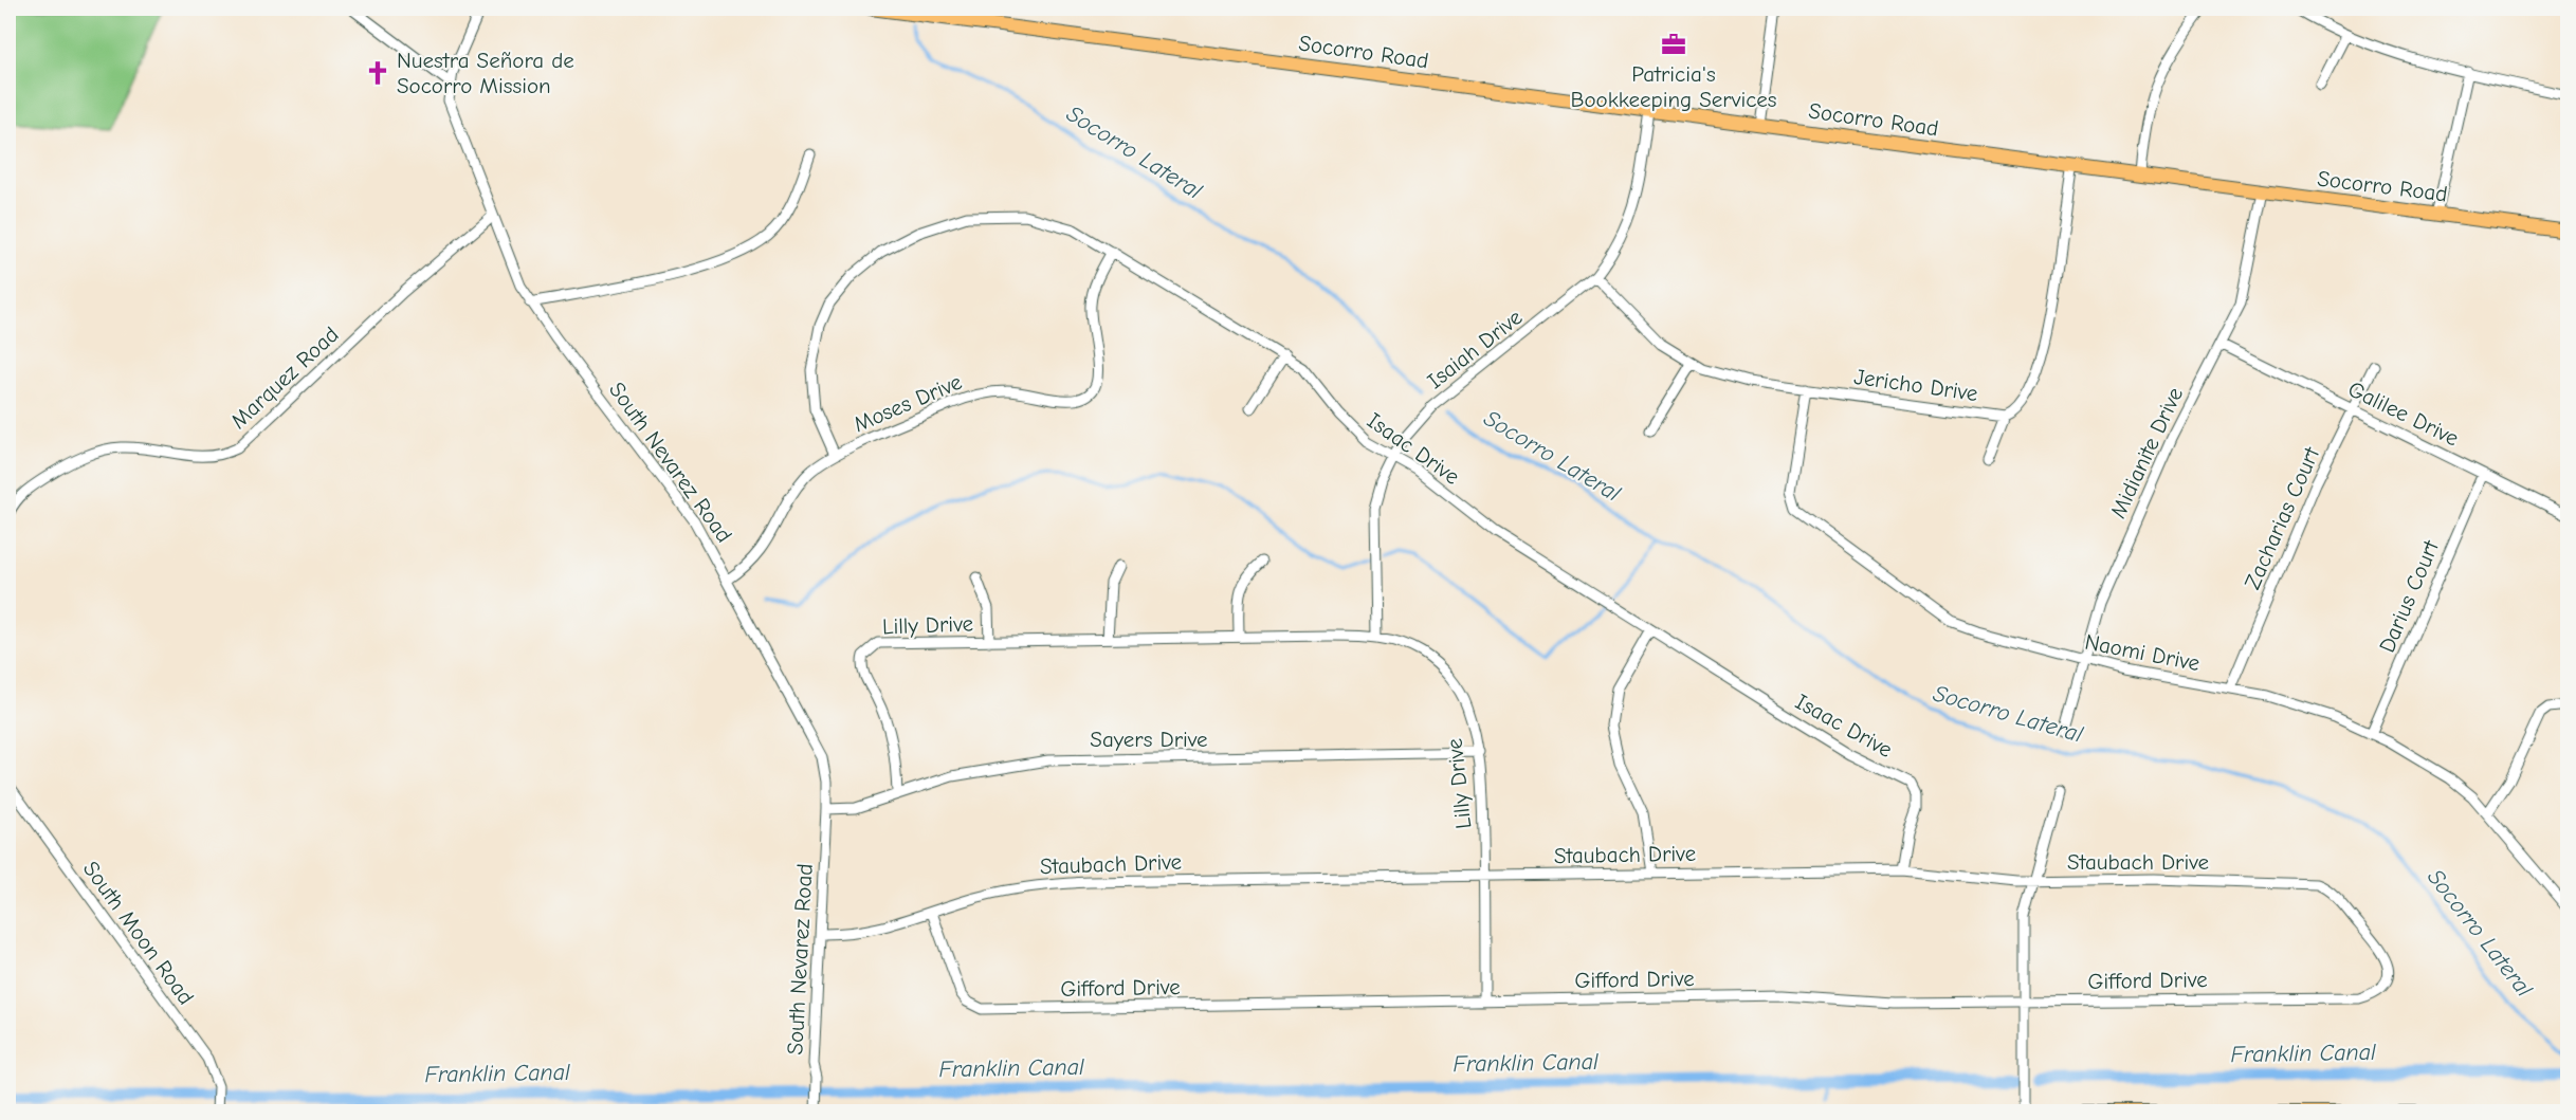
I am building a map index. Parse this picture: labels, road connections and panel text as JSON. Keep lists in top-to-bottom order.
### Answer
{
  "streets": {
    "main road": ["Socorro Road"],
    "street": [
      "Isaiah Drive",
      "Marquez Road",
      "Jericho Drive",
      "Moses Drive",
      "Galilee Drive",
      "Isaac Drive",
      "Midianite Drive",
      "South Nevarez Road",
      "Zacharias Court",
      "Darius Court",
      "Lilly Drive",
      "Naomi Drive",
      "Sayers Drive",
      "Staubach Drive",
      "South Moon Road",
      "Gifford Drive"
    ]
  },
  "crossings": [
    ["Socorro Road", "Isaiah Drive"],
    ["Socorro Road", "Jericho Drive"],
    ["Socorro Road", "Midianite Drive"],
    ["Isaiah Drive", "Jericho Drive"],
    ["Isaiah Drive", "Isaac Drive"],
    ["Isaiah Drive", "Lilly Drive"],
    ["Marquez Road", "South Nevarez Road"],
    ["Jericho Drive", "Naomi Drive"],
    ["Moses Drive", "Isaac Drive"],
    ["Moses Drive", "South Nevarez Road"],
    ["Galilee Drive", "Midianite Drive"],
    ["Galilee Drive", "Zacharias Court"],
    ["Galilee Drive", "Darius Court"],
    ["Isaac Drive", "Staubach Drive"],
    ["Midianite Drive", "Naomi Drive"],
    ["South Nevarez Road", "Sayers Drive"],
    ["South Nevarez Road", "Staubach Drive"],
    ["Zacharias Court", "Naomi Drive"],
    ["Darius Court", "Naomi Drive"],
    ["Lilly Drive", "Sayers Drive"],
    ["Lilly Drive", "Staubach Drive"],
    ["Lilly Drive", "Gifford Drive"],
    ["Staubach Drive", "Gifford Drive"]
  ],
  "water": ["Socorro Lateral", "Franklin Canal"],
  "places": {
    "office": ["Patricia's Bookkeeping Services"],
    "church": ["Nuestra Señora de Socorro Mission"]
  }
}
